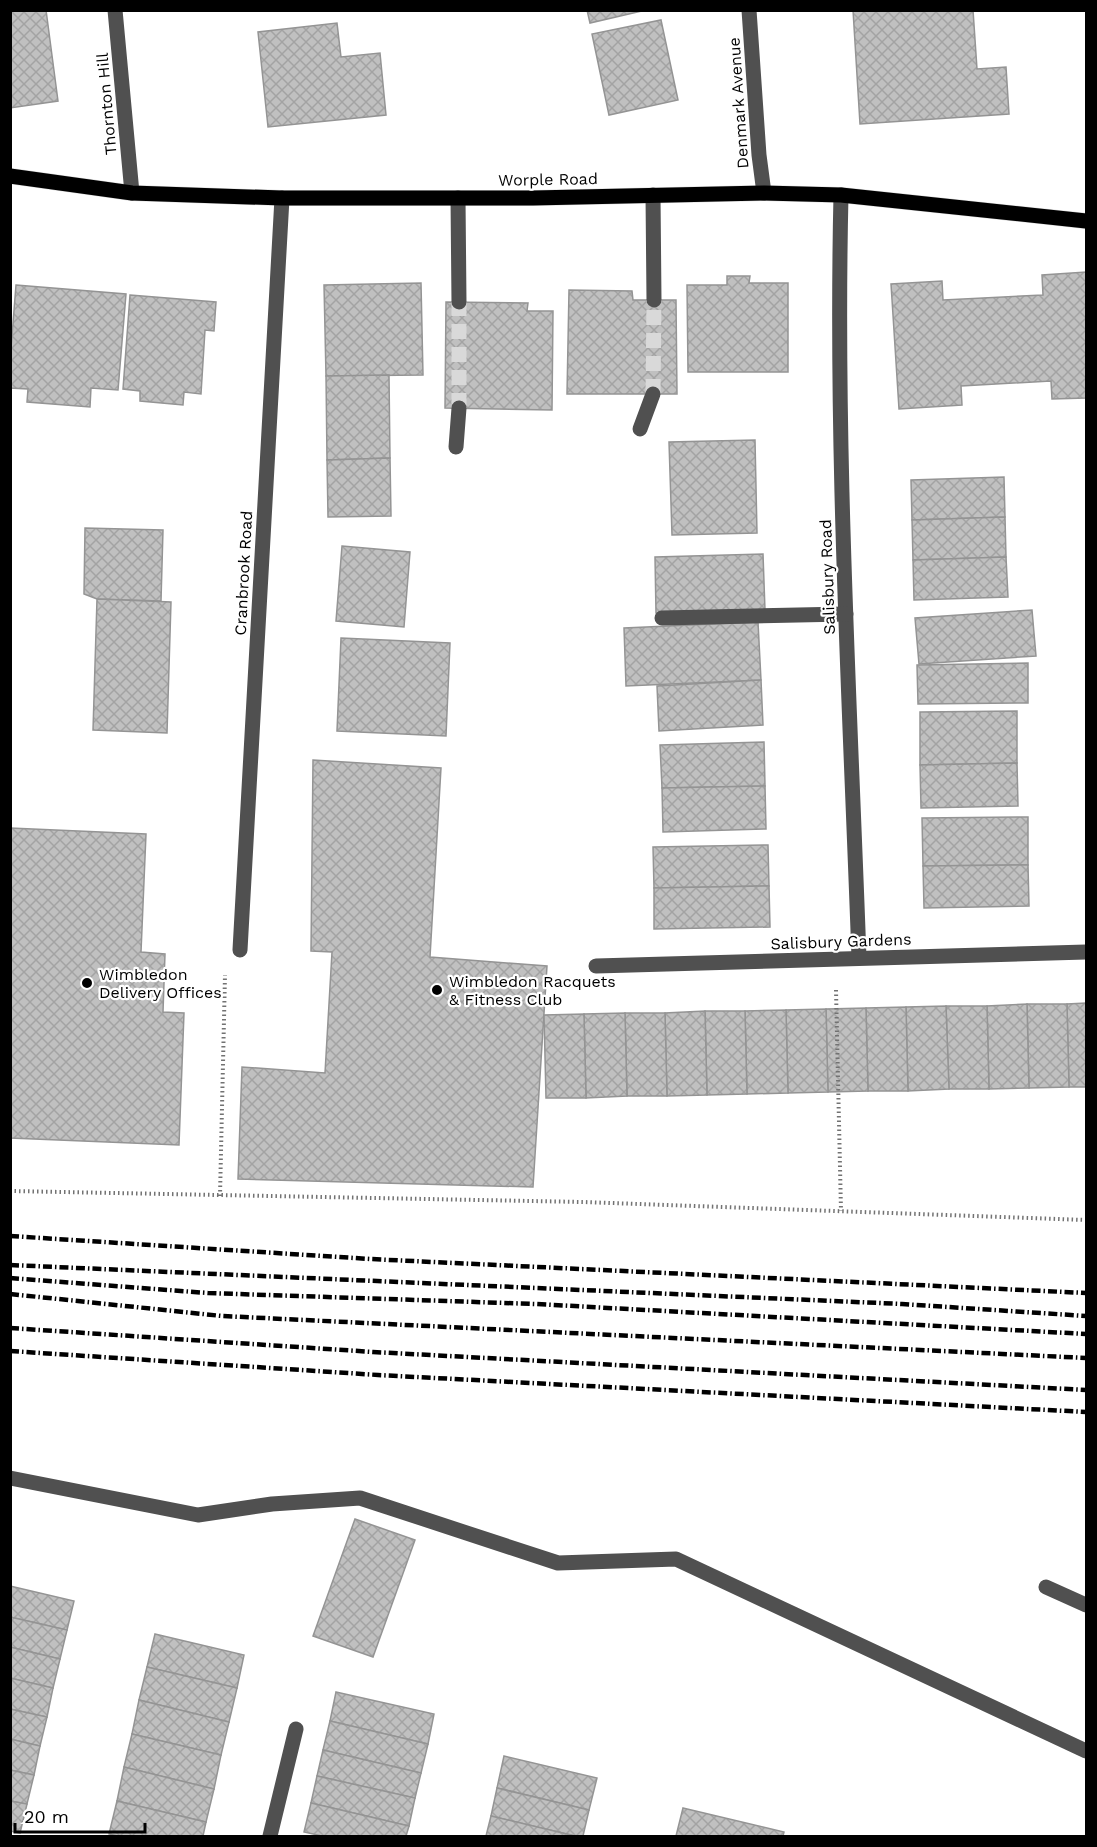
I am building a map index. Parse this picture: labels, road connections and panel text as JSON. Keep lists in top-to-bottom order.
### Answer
{
  "streets": {
    "main road": ["Worple Road"],
    "street": [
      "Denmark Avenue",
      "Thornton Hill",
      "Cranbrook Road",
      "Salisbury Road",
      "Salisbury Gardens"
    ]
  },
  "crossings": [
    ["Denmark Avenue", "Worple Road"],
    ["Thornton Hill", "Worple Road"],
    ["Worple Road", "Cranbrook Road"],
    ["Worple Road", "Salisbury Road"],
    ["Salisbury Road", "Salisbury Gardens"]
  ],
  "places": ["Wimbledon Delivery Offices", "Wimbledon Racquets & Fitness Club"],
  "scale_bar": "20 m"
}
